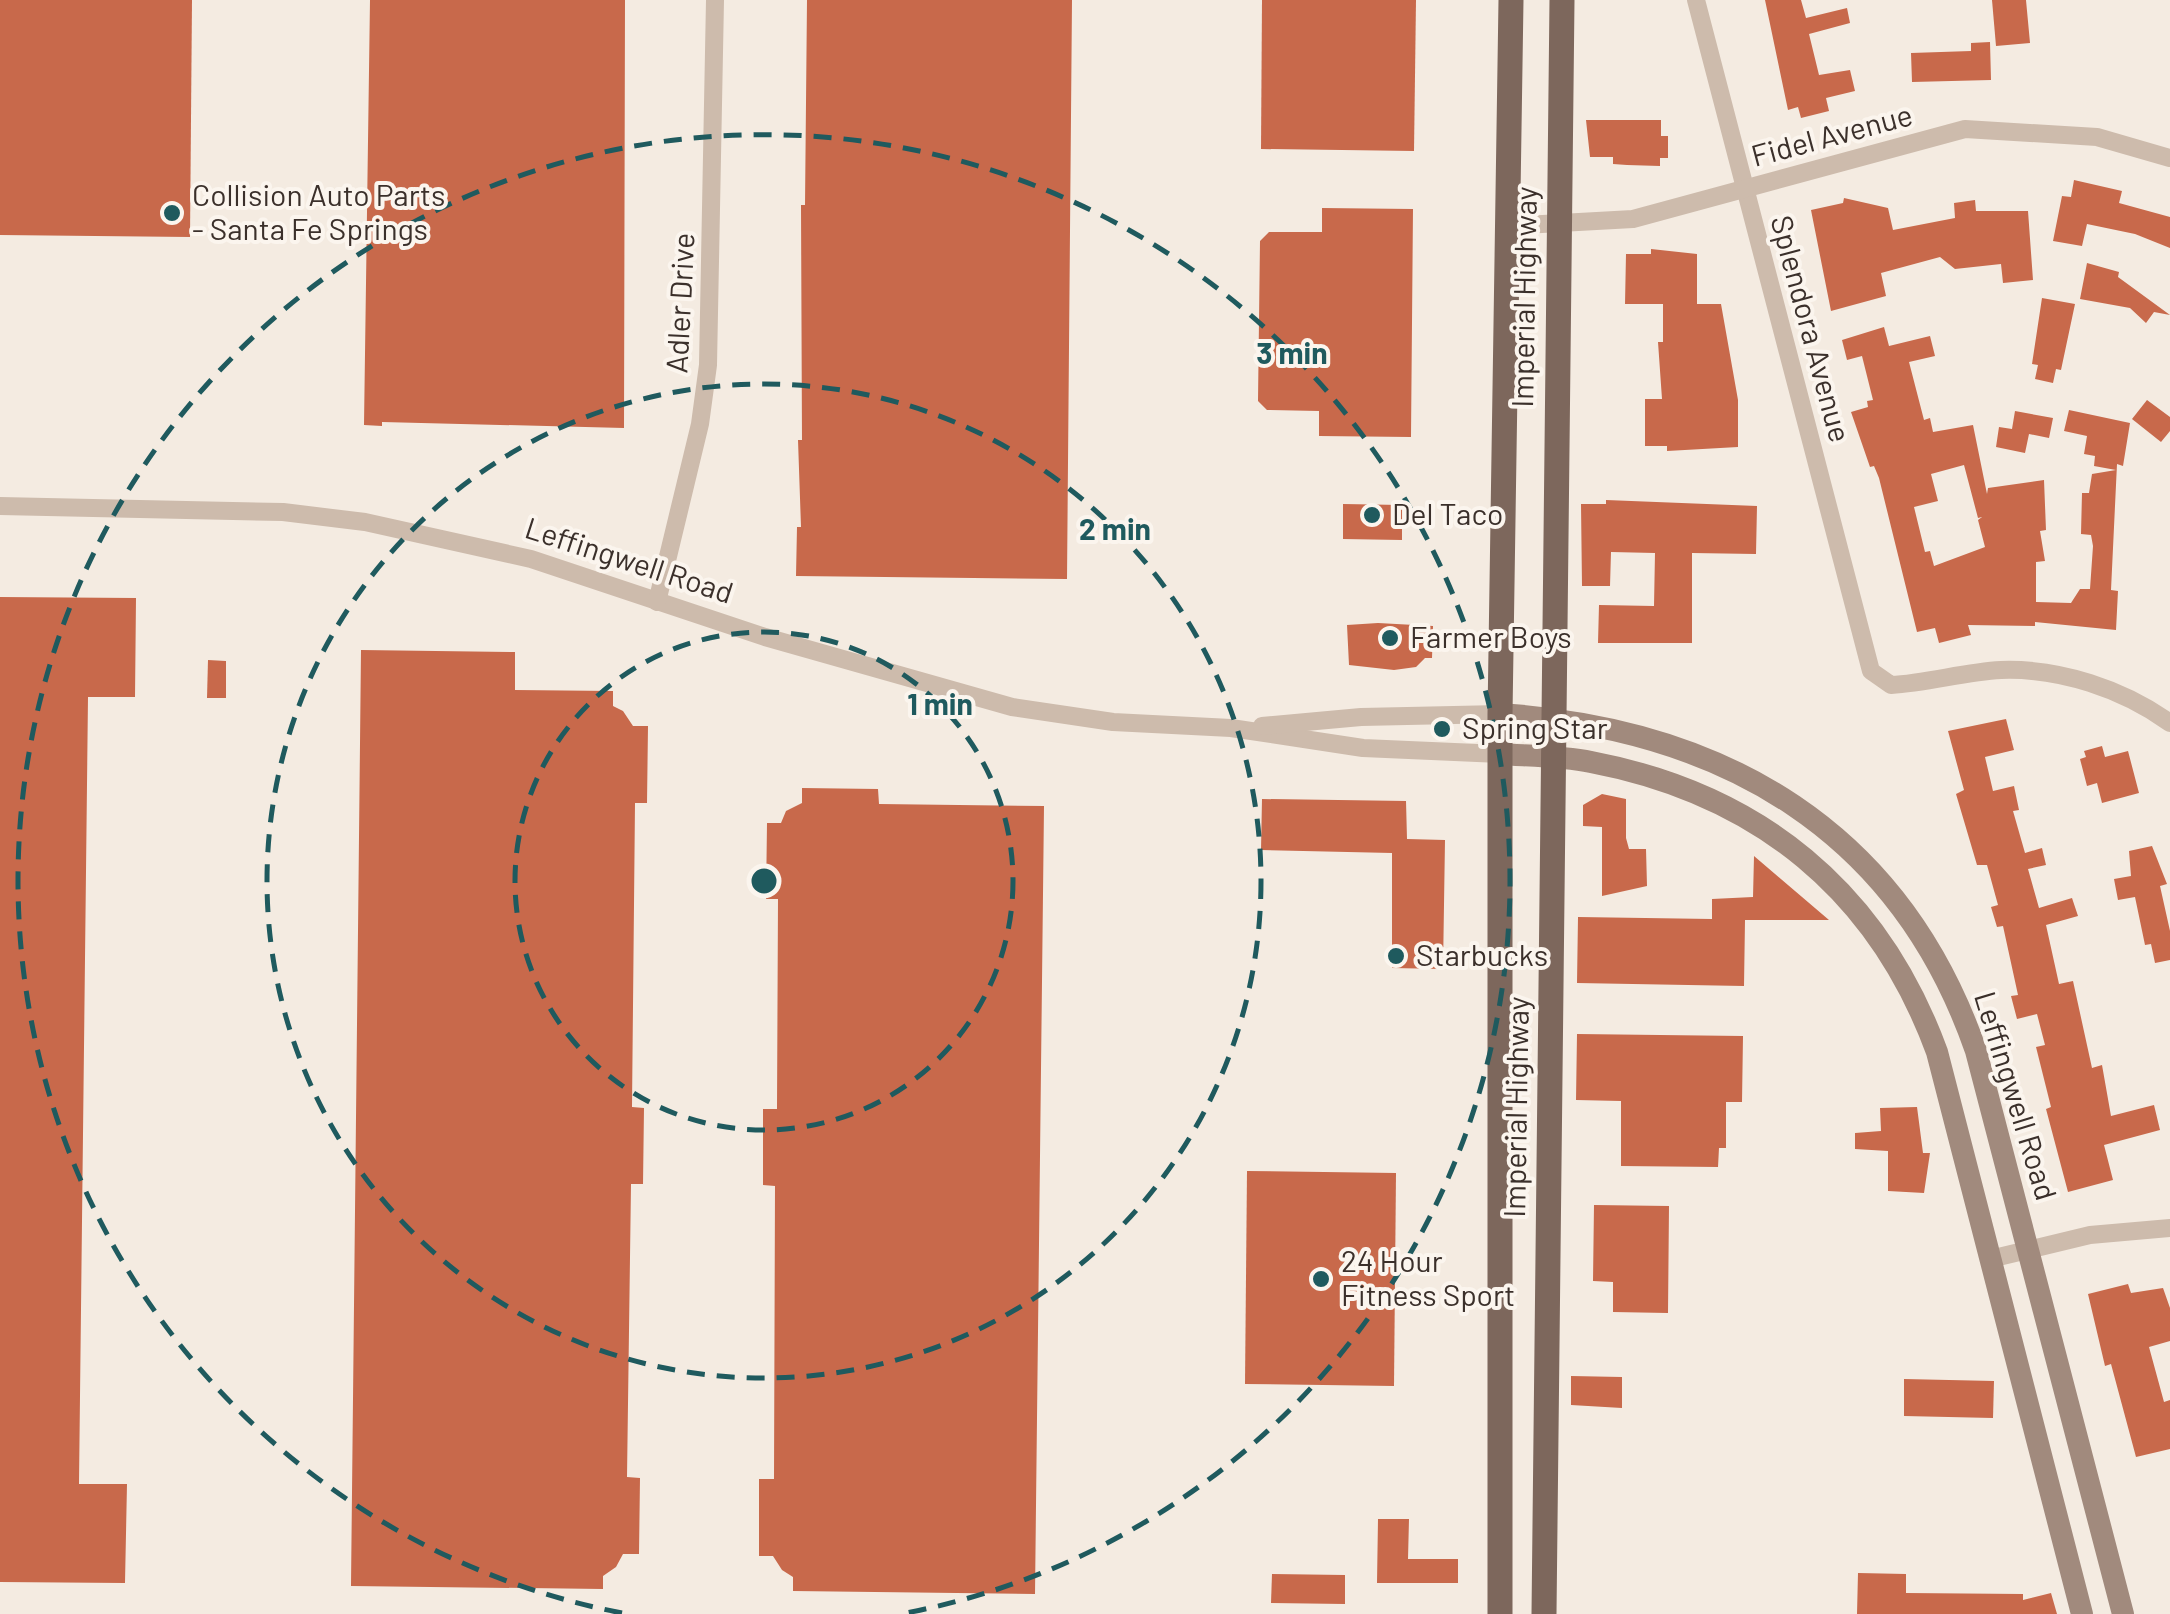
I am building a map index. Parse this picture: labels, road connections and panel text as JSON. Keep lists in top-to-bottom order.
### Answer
{
  "streets": {
    "main road": ["Imperial Highway", "Leffingwell Road"],
    "street": ["Fidel Avenue", "Adler Drive", "Splendora Avenue"]
  },
  "crossings": [
    ["Fidel Avenue", "Imperial Highway"],
    ["Fidel Avenue", "Splendora Avenue"],
    ["Imperial Highway", "Leffingwell Road"],
    ["Adler Drive", "Leffingwell Road"]
  ],
  "places": [
    "Collision Auto Parts - Santa Fe Springs",
    "Del Taco",
    "Farmer Boys",
    "Spring Star",
    "Starbucks",
    "24 Hour Fitness Sport"
  ],
  "rings": ["3 min", "2 min", "1 min"]
}
